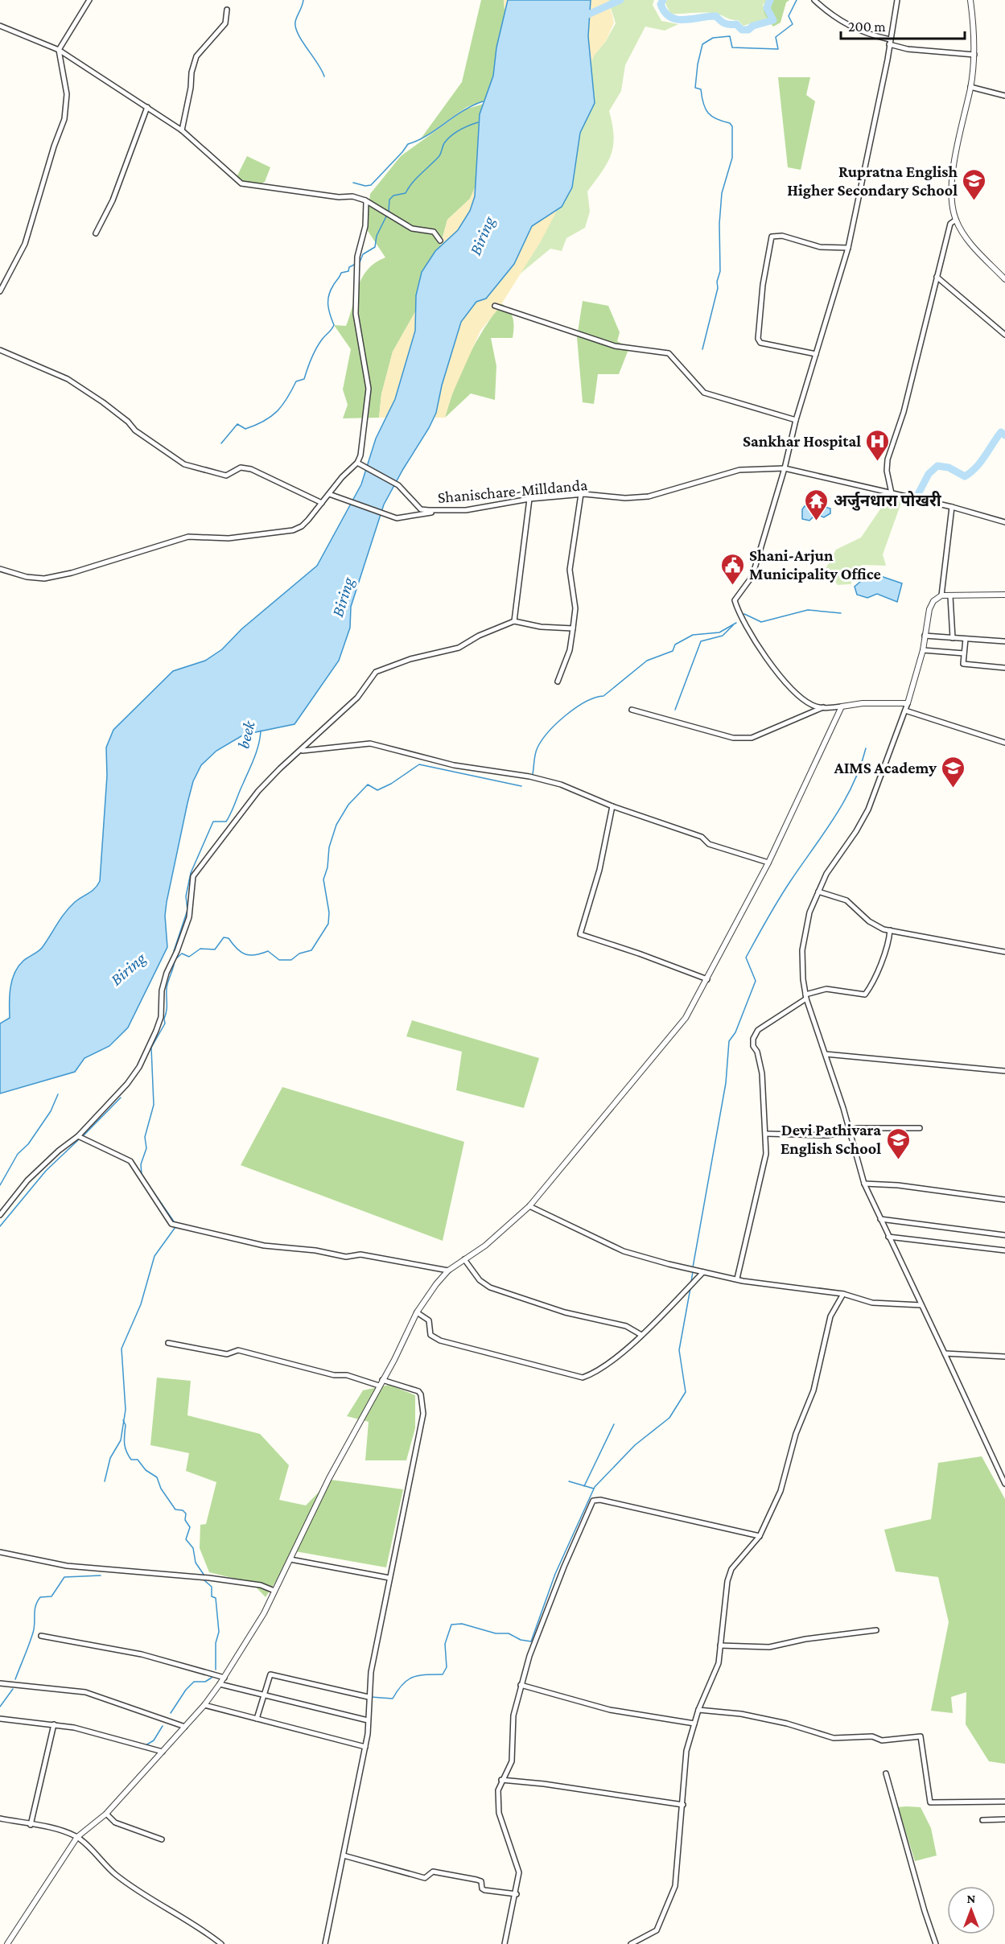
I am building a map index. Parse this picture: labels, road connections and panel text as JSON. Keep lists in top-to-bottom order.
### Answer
{
  "streets": {
    "street": ["Shanischare-Milldanda"]
  },
  "water": ["Biring", "beek"],
  "places": {
    "school or university": ["Rupratna English Higher Secondary School", "AIMS Academy", "Devi Pathivara English School"],
    "hospital": ["Sankhar Hospital"],
    "temple": ["अर्जुनधारा पोखरी"],
    "public building": ["Shani-Arjun Municipality Office"]
  },
  "scale_bar": "200 m",
  "north": "top"
}
